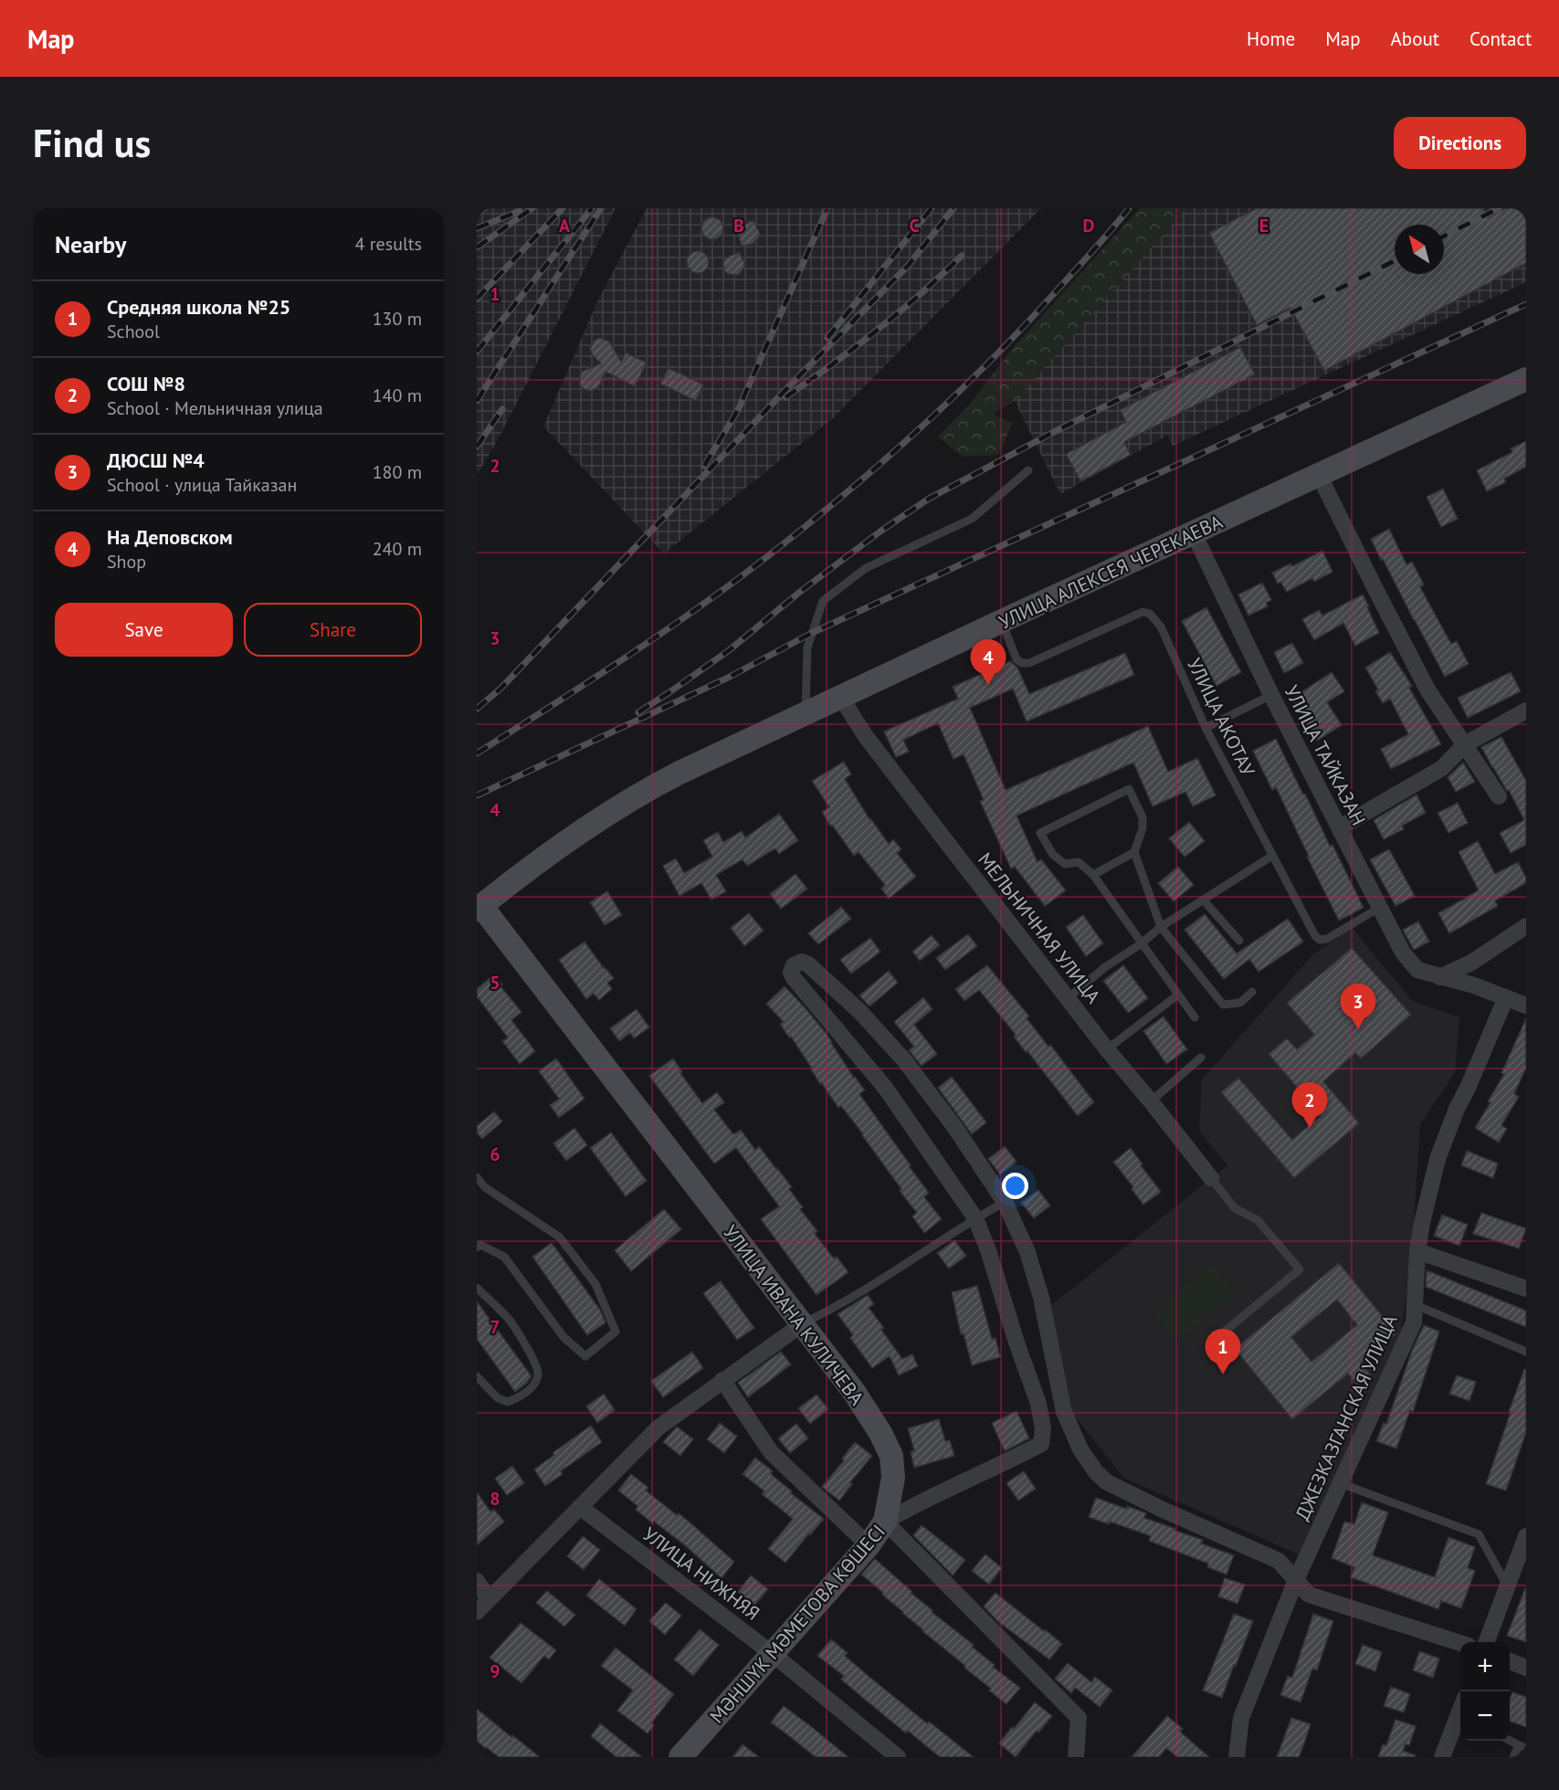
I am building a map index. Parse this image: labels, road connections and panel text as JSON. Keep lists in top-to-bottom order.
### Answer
{
  "streets": {
    "street": [
      "УЛИЦА АЛЕКСЕЯ ЧЕРЕКАЕВА",
      "УЛИЦА ТАЙКАЗАН",
      "МЕЛЬНИЧНАЯ УЛИЦА",
      "УЛИЦА ИВАНА КУЛИЧЕВА",
      "ДЖЕЗКАЗГАНСКАЯ УЛИЦА",
      "УЛИЦА НИЖНЯЯ",
      "МӘНШҮК МӘМЕТОВА КӨШЕСІ"
    ],
    "lane": ["УЛИЦА АКОТАУ"]
  },
  "crossings": [
    ["УЛИЦА АЛЕКСЕЯ ЧЕРЕКАЕВА", "УЛИЦА АКОТАУ"],
    ["УЛИЦА АЛЕКСЕЯ ЧЕРЕКАЕВА", "УЛИЦА ТАЙКАЗАН"],
    ["УЛИЦА АЛЕКСЕЯ ЧЕРЕКАЕВА", "МЕЛЬНИЧНАЯ УЛИЦА"],
    ["УЛИЦА АЛЕКСЕЯ ЧЕРЕКАЕВА", "УЛИЦА ИВАНА КУЛИЧЕВА"],
    ["УЛИЦА АКОТАУ", "УЛИЦА ТАЙКАЗАН"],
    ["УЛИЦА ТАЙКАЗАН", "ДЖЕЗКАЗГАНСКАЯ УЛИЦА"],
    ["УЛИЦА ИВАНА КУЛИЧЕВА", "МӘНШҮК МӘМЕТОВА КӨШЕСІ"],
    ["УЛИЦА НИЖНЯЯ", "МӘНШҮК МӘМЕТОВА КӨШЕСІ"]
  ],
  "north": "top left",
  "page": {
    "header": "Map",
    "nav": [
      "Home",
      "Map",
      "About",
      "Contact"
    ],
    "buttons": [
      "Directions",
      ["Save", "Share"]
    ],
    "title": "Find us",
    "heading": ["Nearby", "4 results"],
    "list": [
      {
        "mark": "1",
        "name": "Средняя школа №25",
        "note": "School",
        "value": "130 m"
      },
      {
        "mark": "2",
        "name": "СОШ №8",
        "note": "School · Мельничная улица",
        "value": "140 m"
      },
      {
        "mark": "3",
        "name": "ДЮСШ №4",
        "note": "School · улица Тайказан",
        "value": "180 m"
      },
      {
        "mark": "4",
        "name": "На Деповском",
        "note": "Shop",
        "value": "240 m"
      }
    ],
    "pins": [
      "4",
      "3",
      "2",
      "1"
    ],
    "map_buttons": ["+", "−"]
  },
  "grid": {
    "columns": [
      "A",
      "B",
      "C",
      "D",
      "E"
    ],
    "rows": [
      "1",
      "2",
      "3",
      "4",
      "5",
      "6",
      "7",
      "8",
      "9"
    ]
  }
}
